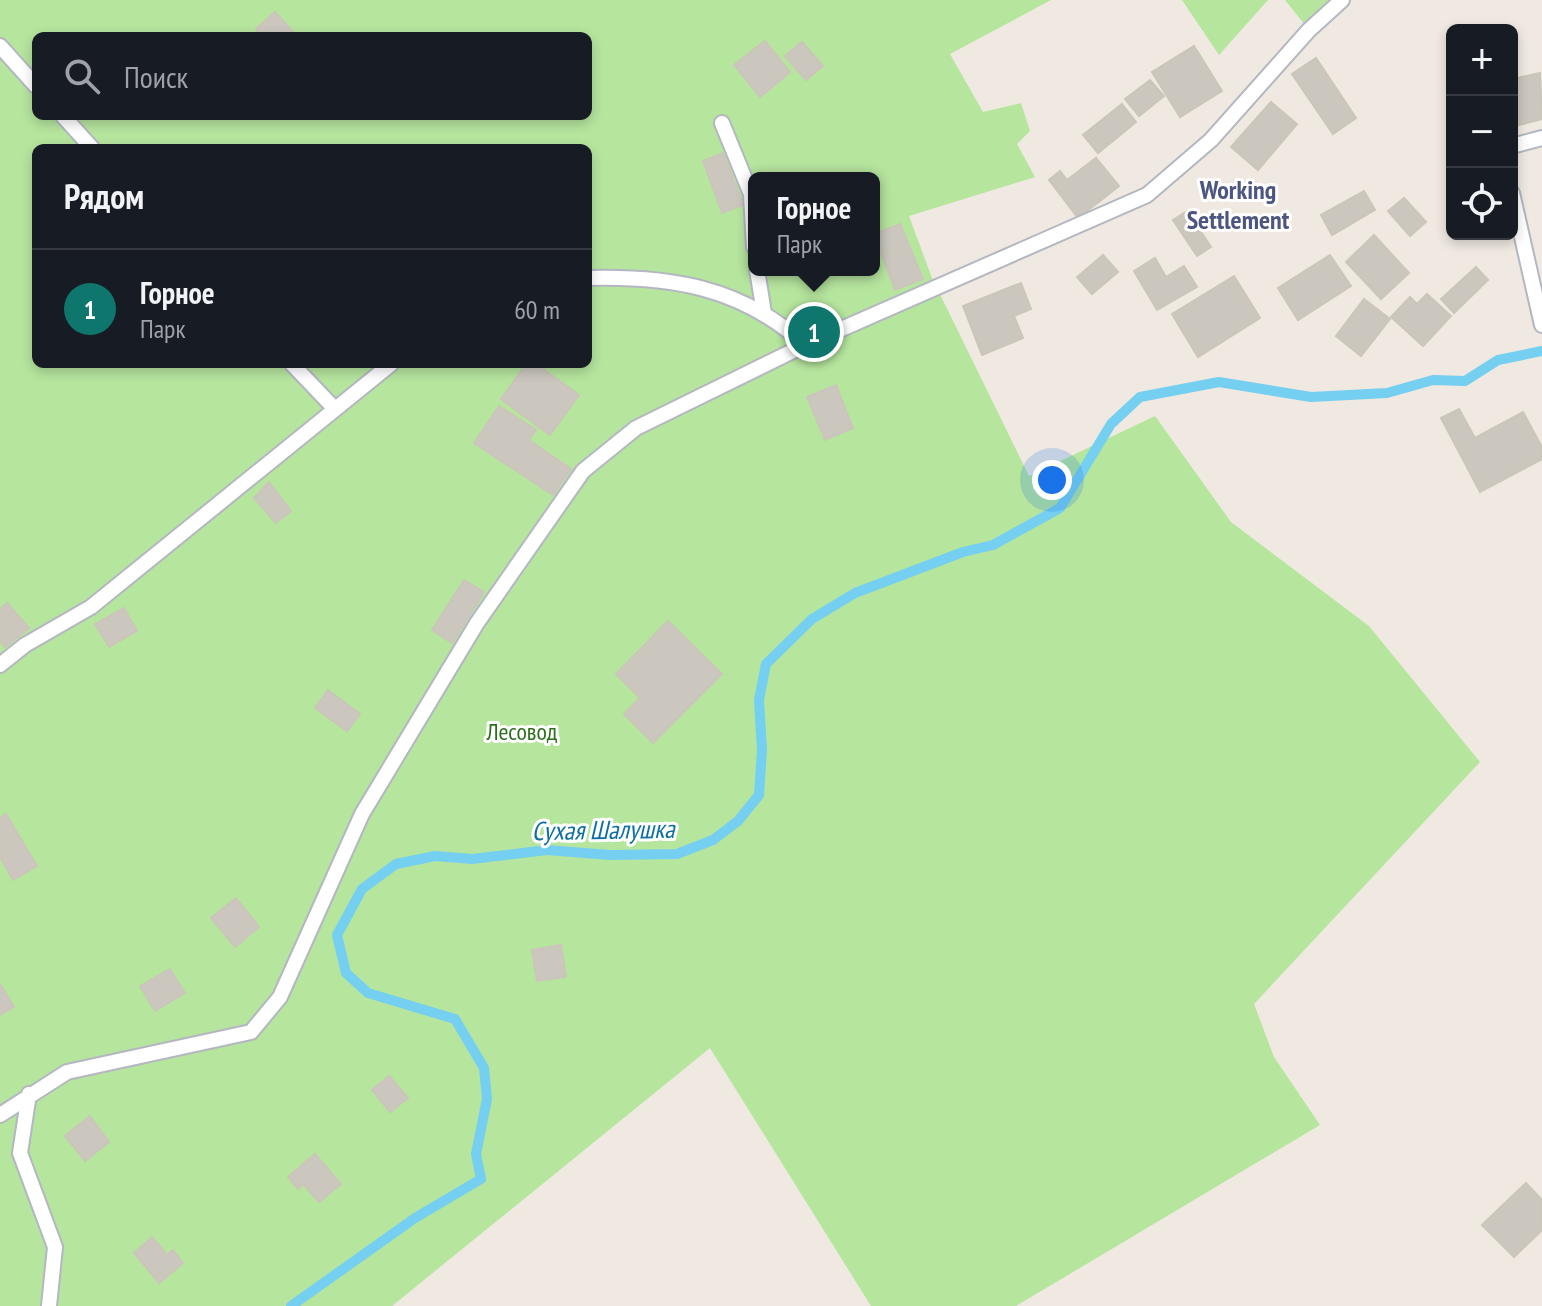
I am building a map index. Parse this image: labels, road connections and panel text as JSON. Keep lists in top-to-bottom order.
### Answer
{
  "districts": ["Working Settlement"],
  "water": ["Сухая Шалушка"],
  "parks": ["Лесовод"],
  "page": {
    "map_buttons": ["+", "−"],
    "search": "Поиск",
    "heading": "Рядом",
    "popup": ["Горное", "Парк"],
    "list": [
      {
        "mark": "1",
        "name": "Горное",
        "note": "Парк",
        "value": "60 m"
      }
    ],
    "pins": "1"
  }
}
